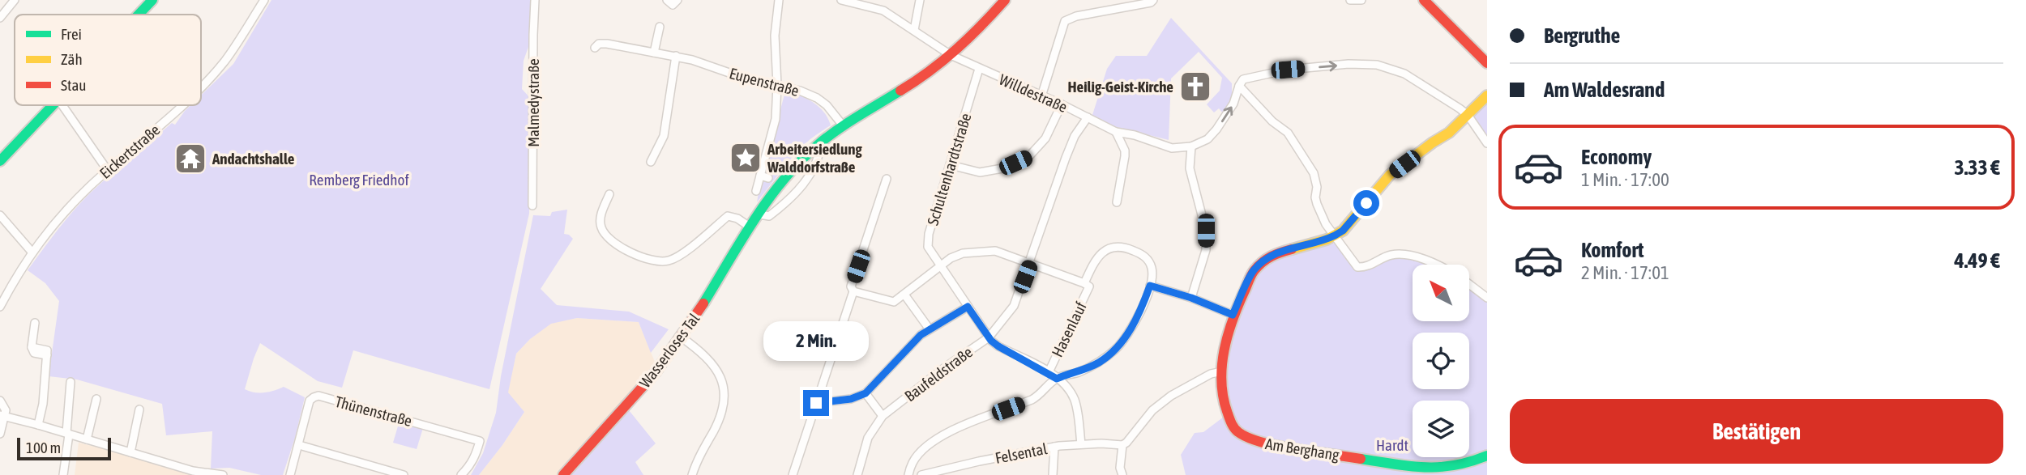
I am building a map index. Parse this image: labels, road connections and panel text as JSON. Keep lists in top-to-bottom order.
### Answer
{
  "streets": {
    "main road": ["Wasserloses Tal", "Am Berghang"],
    "street": [
      "Eupenstraße",
      "Willdestraße",
      "Malmedystraße",
      "Eickertstraße",
      "Schultenhardtstraße",
      "Hasenlauf",
      "Baufeldstraße",
      "Thünenstraße",
      "Felsental"
    ]
  },
  "crossings": [
    ["Eupenstraße", "Wasserloses Tal"],
    ["Willdestraße", "Schultenhardtstraße"],
    ["Willdestraße", "Wasserloses Tal"],
    ["Willdestraße", "Baufeldstraße"],
    ["Schultenhardtstraße", "Hasenlauf"],
    ["Schultenhardtstraße", "Baufeldstraße"],
    ["Schultenhardtstraße", "Felsental"]
  ],
  "parks": ["Remberg Friedhof", "Hardt"],
  "places": {
    "church": ["Heilig-Geist-Kirche"],
    "place": ["Arbeitersiedlung Walddorfstraße"],
    "temple": ["Andachtshalle"]
  },
  "legend": ["Frei", "Zäh", "Stau"],
  "scale_bar": "100 m",
  "north": "top left",
  "page": {
    "banner": ["Bergruthe", "Am Waldesrand"],
    "list": [
      {
        "name": "Economy",
        "note": "1 Min. · 17:00",
        "value": "3.33 €"
      },
      {
        "name": "Komfort",
        "note": "2 Min. · 17:01",
        "value": "4.49 €"
      }
    ],
    "bubble": "2 Min.",
    "buttons": "Bestätigen",
    "scale": "100 m"
  }
}
